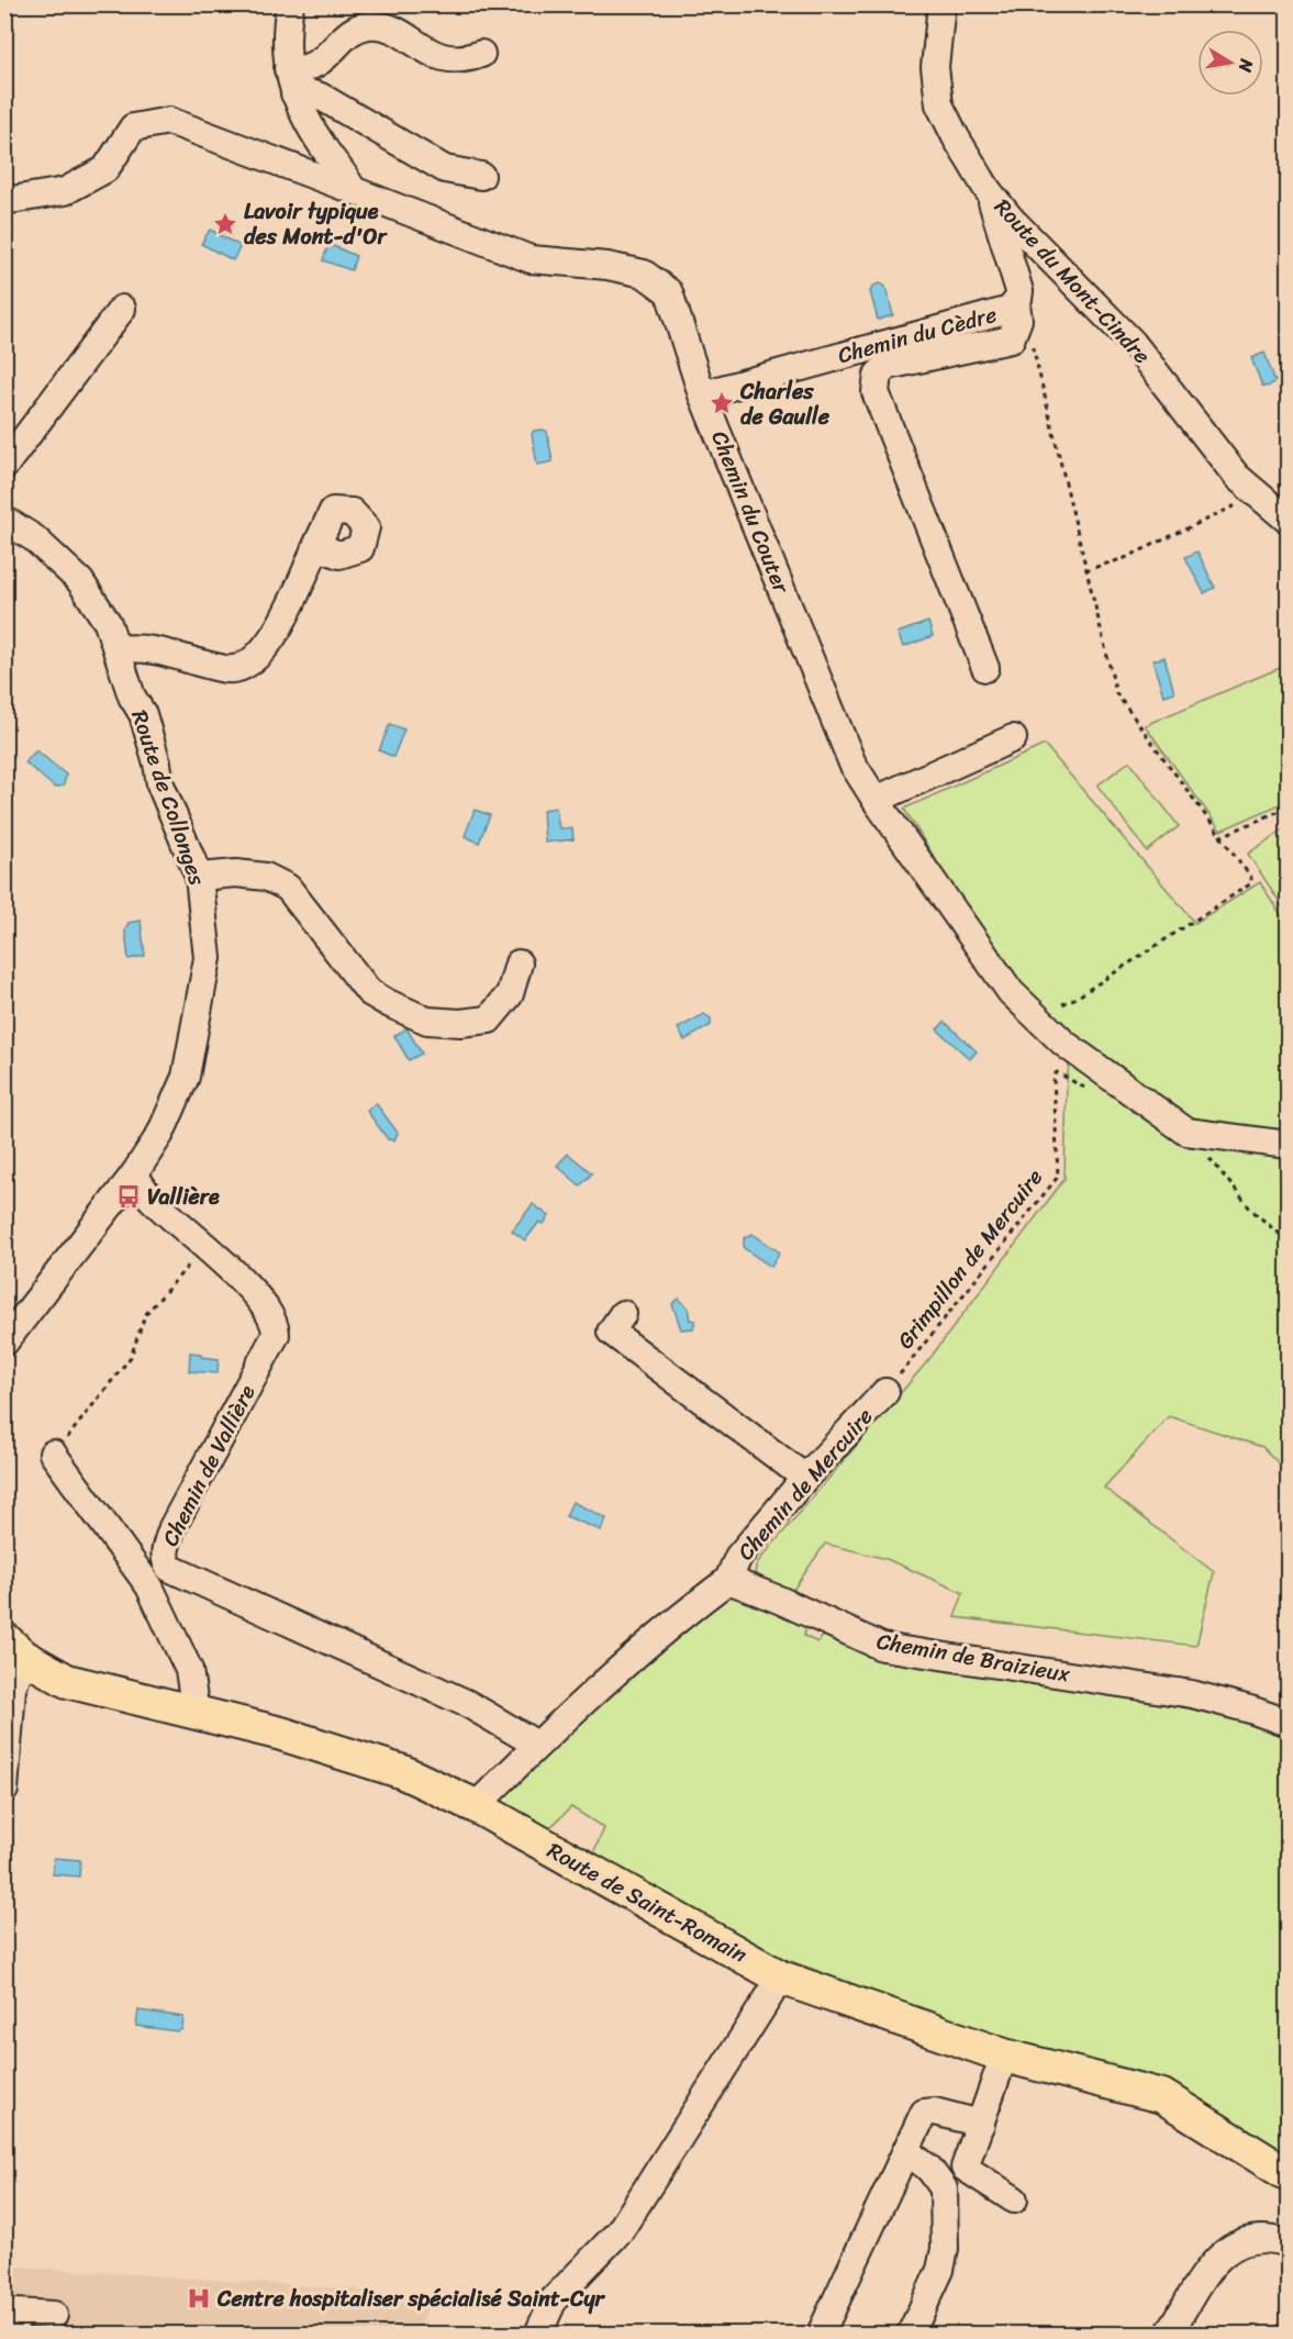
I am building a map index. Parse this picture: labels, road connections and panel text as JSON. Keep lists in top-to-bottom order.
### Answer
{
  "streets": {
    "main road": ["Route de Saint-Romain"],
    "street": [
      "Route du Mont-Cindre",
      "Chemin du Cèdre",
      "Chemin du Couter",
      "Route de Collonges",
      "Chemin de Vallière",
      "Chemin de Mercuire",
      "Chemin de Braizieux"
    ],
    "path": ["Grimpillon de Mercuire"]
  },
  "crossings": [
    ["Route du Mont-Cindre", "Chemin du Cèdre"],
    ["Chemin du Cèdre", "Chemin du Couter"],
    ["Route de Collonges", "Chemin de Vallière"],
    ["Grimpillon de Mercuire", "Chemin de Mercuire"],
    ["Chemin de Mercuire", "Chemin de Braizieux"]
  ],
  "places": {
    "place": ["Lavoir typique des Mont-d'Or", "Charles de Gaulle"],
    "bus stop": ["Vallière"],
    "hospital": ["Centre hospitaliser spécialisé Saint-Cyr"]
  },
  "north": "right"
}
